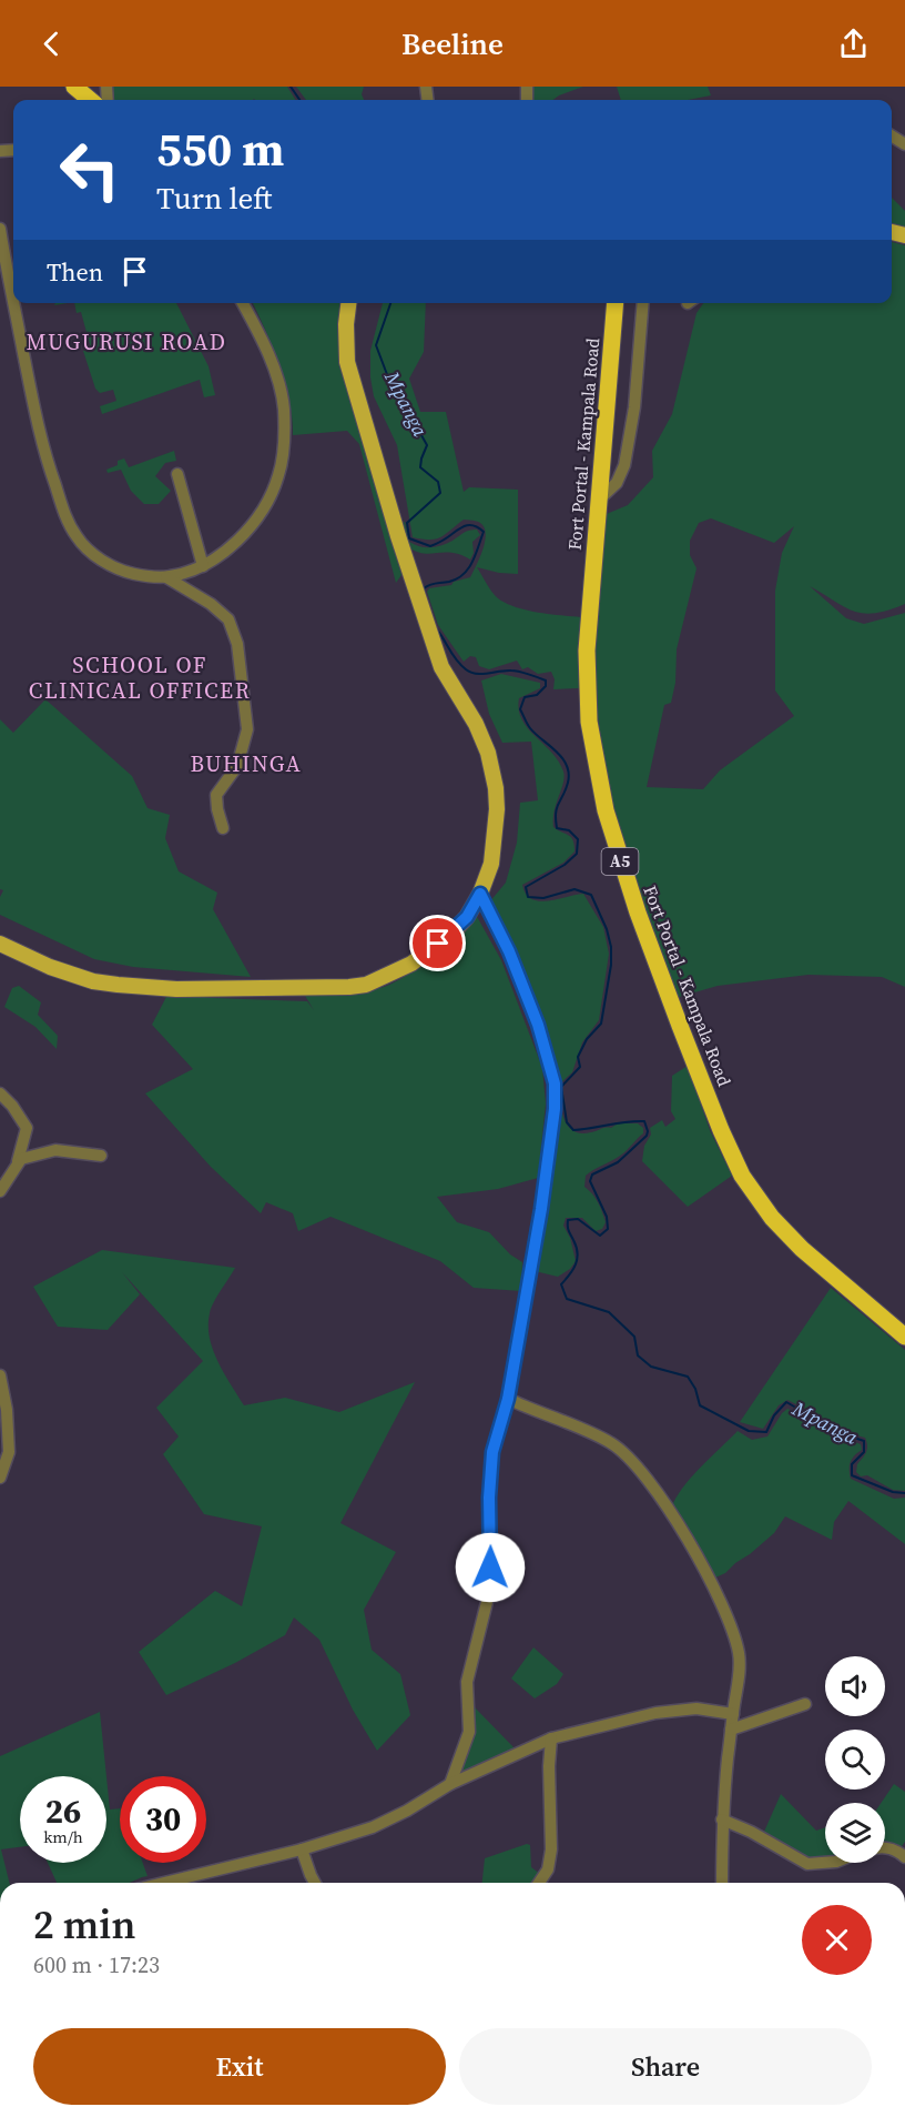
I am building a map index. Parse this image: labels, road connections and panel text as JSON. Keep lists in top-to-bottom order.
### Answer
{
  "streets": {
    "highway": ["Fort Portal - Kampala Road", "A5"]
  },
  "districts": ["MUGURUSI ROAD", "SCHOOL OF CLINICAL OFFICER", "BUHINGA"],
  "water": ["Mpanga"],
  "page": {
    "header": "Beeline",
    "turn": ["550 m", "Turn left"],
    "then": "Then",
    "speed": "26 km/h",
    "limit": "30",
    "heading": ["2 min", "600 m · 17:23"],
    "buttons": ["Exit", "Share"]
  }
}
